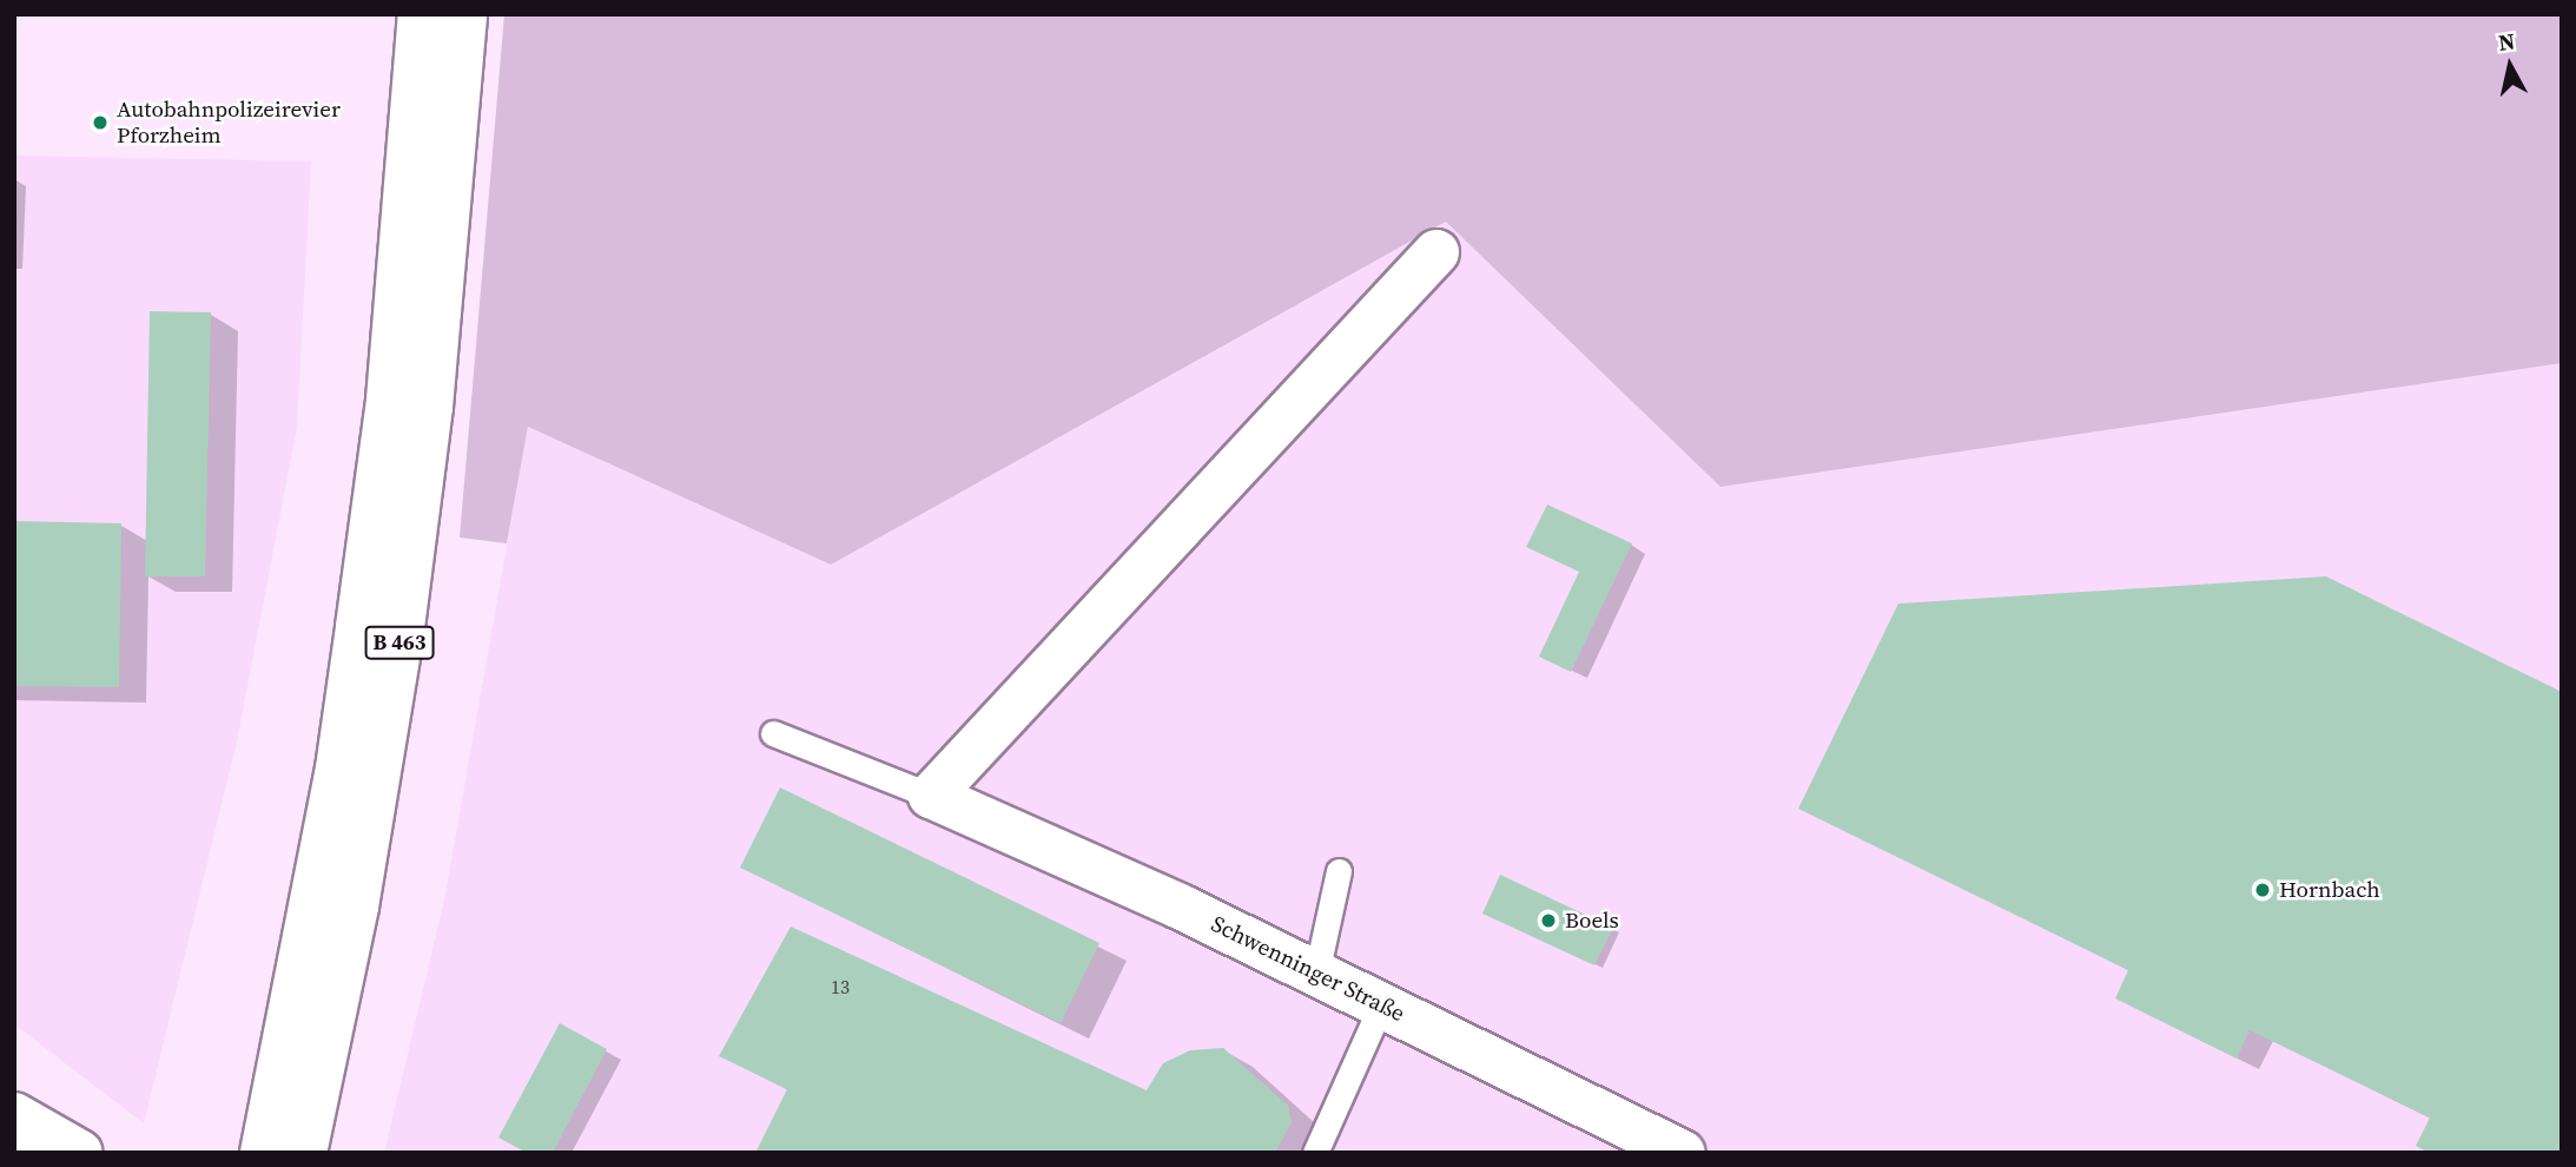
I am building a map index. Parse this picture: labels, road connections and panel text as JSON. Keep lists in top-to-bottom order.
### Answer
{
  "streets": {
    "main road": ["B 463", "Schwenninger Straße"]
  },
  "places": ["Autobahnpolizeirevier Pforzheim", "Hornbach", "Boels"],
  "house_numbers": ["13"],
  "north": "top"
}
